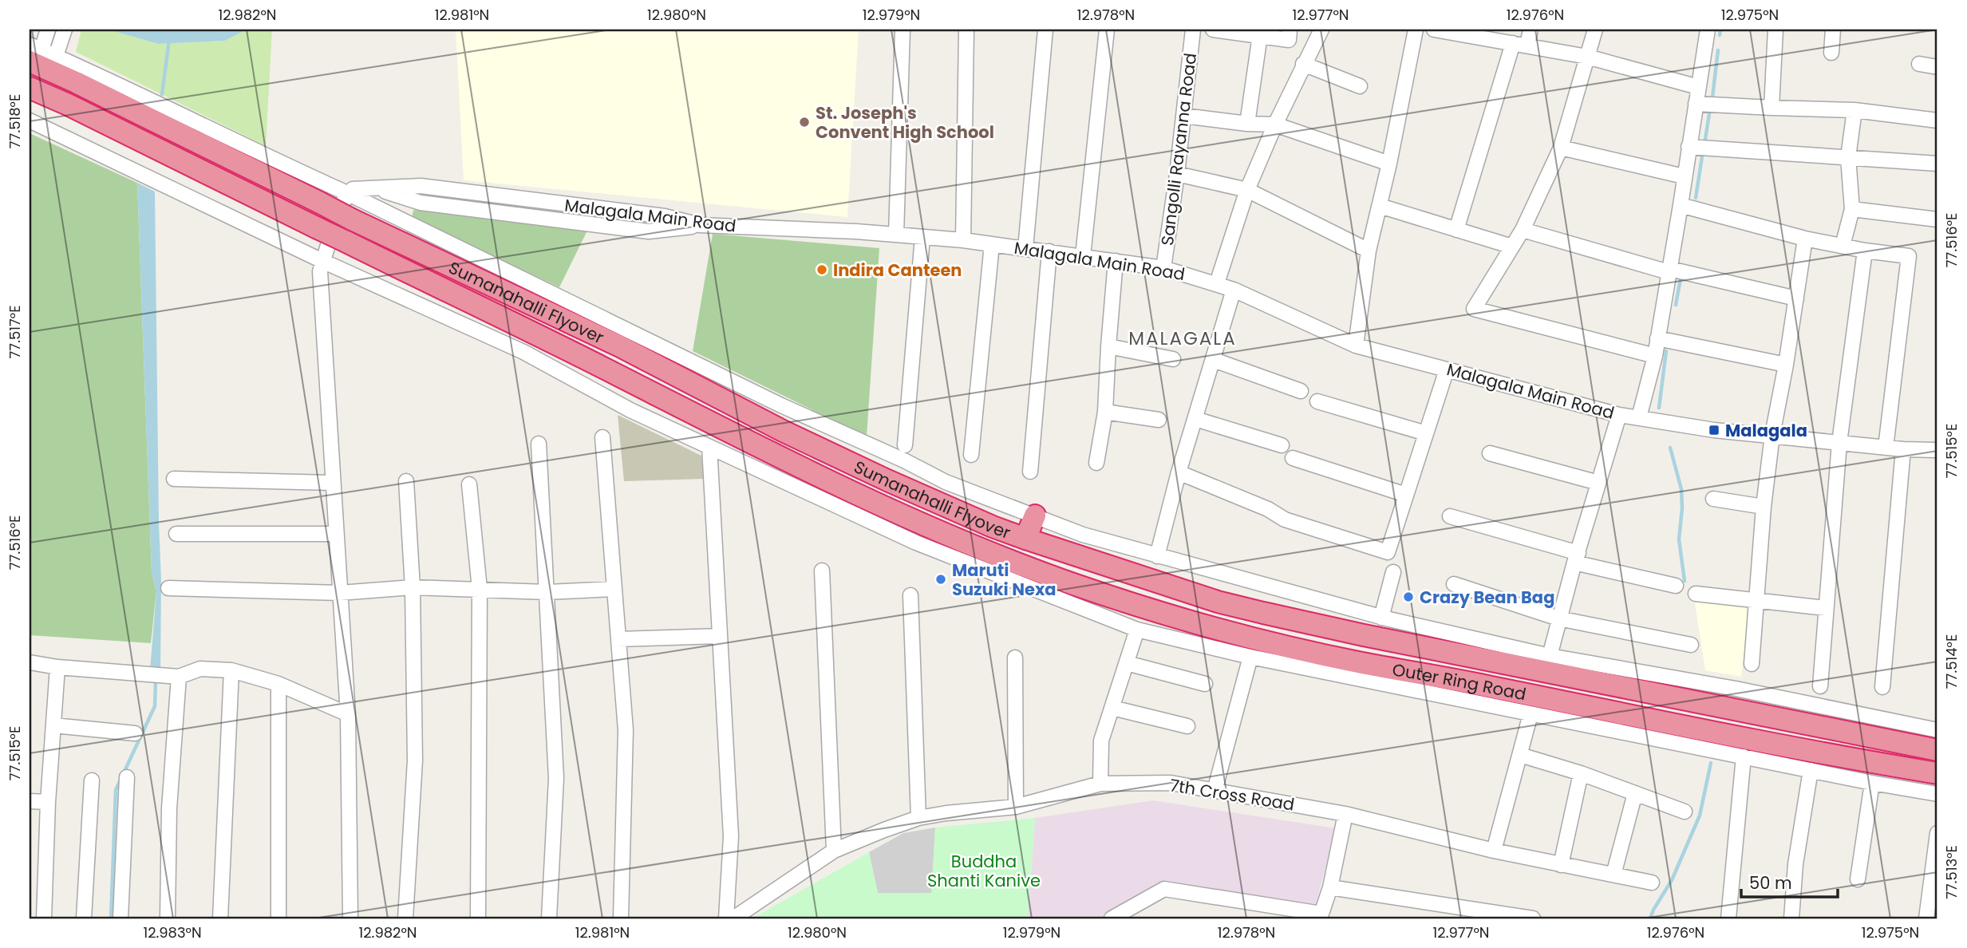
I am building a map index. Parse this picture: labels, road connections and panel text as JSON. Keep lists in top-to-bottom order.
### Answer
{
  "streets": {
    "highway": ["Sumanahalli Flyover", "Outer Ring Road"],
    "street": ["Sangolli Rayanna Road", "Malagala Main Road", "7th Cross Road"]
  },
  "crossings": [
    ["Sangolli Rayanna Road", "Malagala Main Road"],
    ["Sumanahalli Flyover", "Outer Ring Road"]
  ],
  "districts": ["MALAGALA"],
  "parks": ["Buddha Shanti Kanive"],
  "places": {
    "other": [
      "St. Joseph's Convent High School",
      "Indira Canteen",
      "Maruti Suzuki Nexa",
      "Crazy Bean Bag"
    ],
    "transit": ["Malagala"]
  },
  "scale_bar": "50 m",
  "coordinates": [
    "12.982°N",
    "12.981°N",
    "12.980°N",
    "12.979°N",
    "12.978°N",
    "12.977°N",
    "12.976°N",
    "12.975°N",
    "77.518°E",
    "77.516°E",
    "77.517°E",
    "77.515°E",
    "77.514°E",
    "77.513°E",
    "12.983°N"
  ]
}
